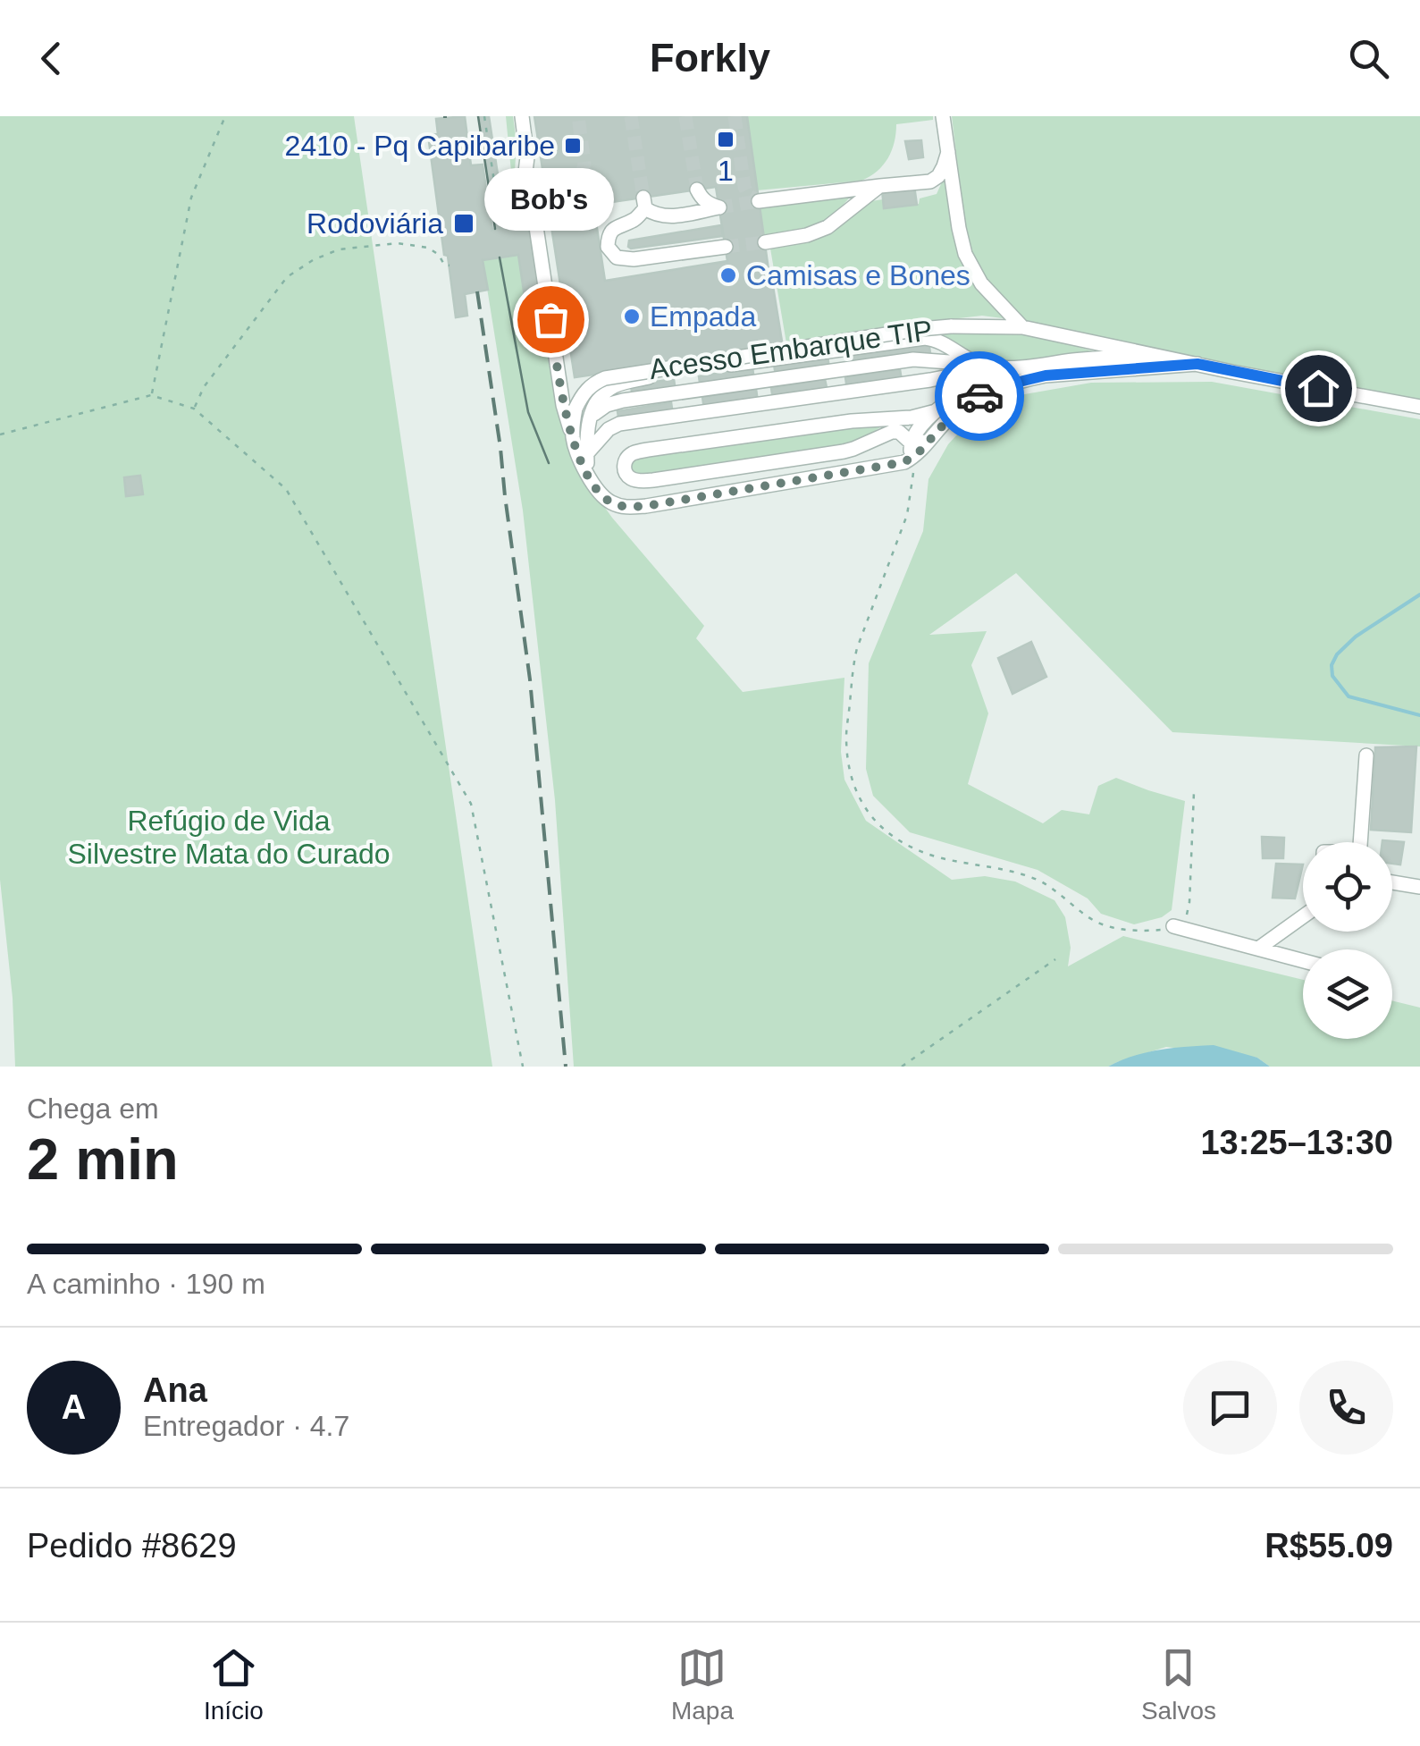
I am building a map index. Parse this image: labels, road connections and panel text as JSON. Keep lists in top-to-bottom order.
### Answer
{
  "streets": {
    "street": ["Acesso Embarque TIP"]
  },
  "parks": ["Refúgio de Vida Silvestre Mata do Curado"],
  "places": {
    "transit": ["1", "2410 - Pq Capibaribe", "Rodoviária"],
    "other": ["Camisas e Bones", "Empada", "Bob's"]
  },
  "page": {
    "header": "Forkly",
    "bubble": "Bob's",
    "heading": ["2 min", "Chega em", "13:25–13:30"],
    "panel": [
      "Ana",
      "Entregador · 4.7",
      "Pedido #8629",
      "R$55.09"
    ],
    "bar": "A caminho · 190 m",
    "round": "A",
    "tabs": ["Início", "Mapa", "Salvos"]
  }
}
